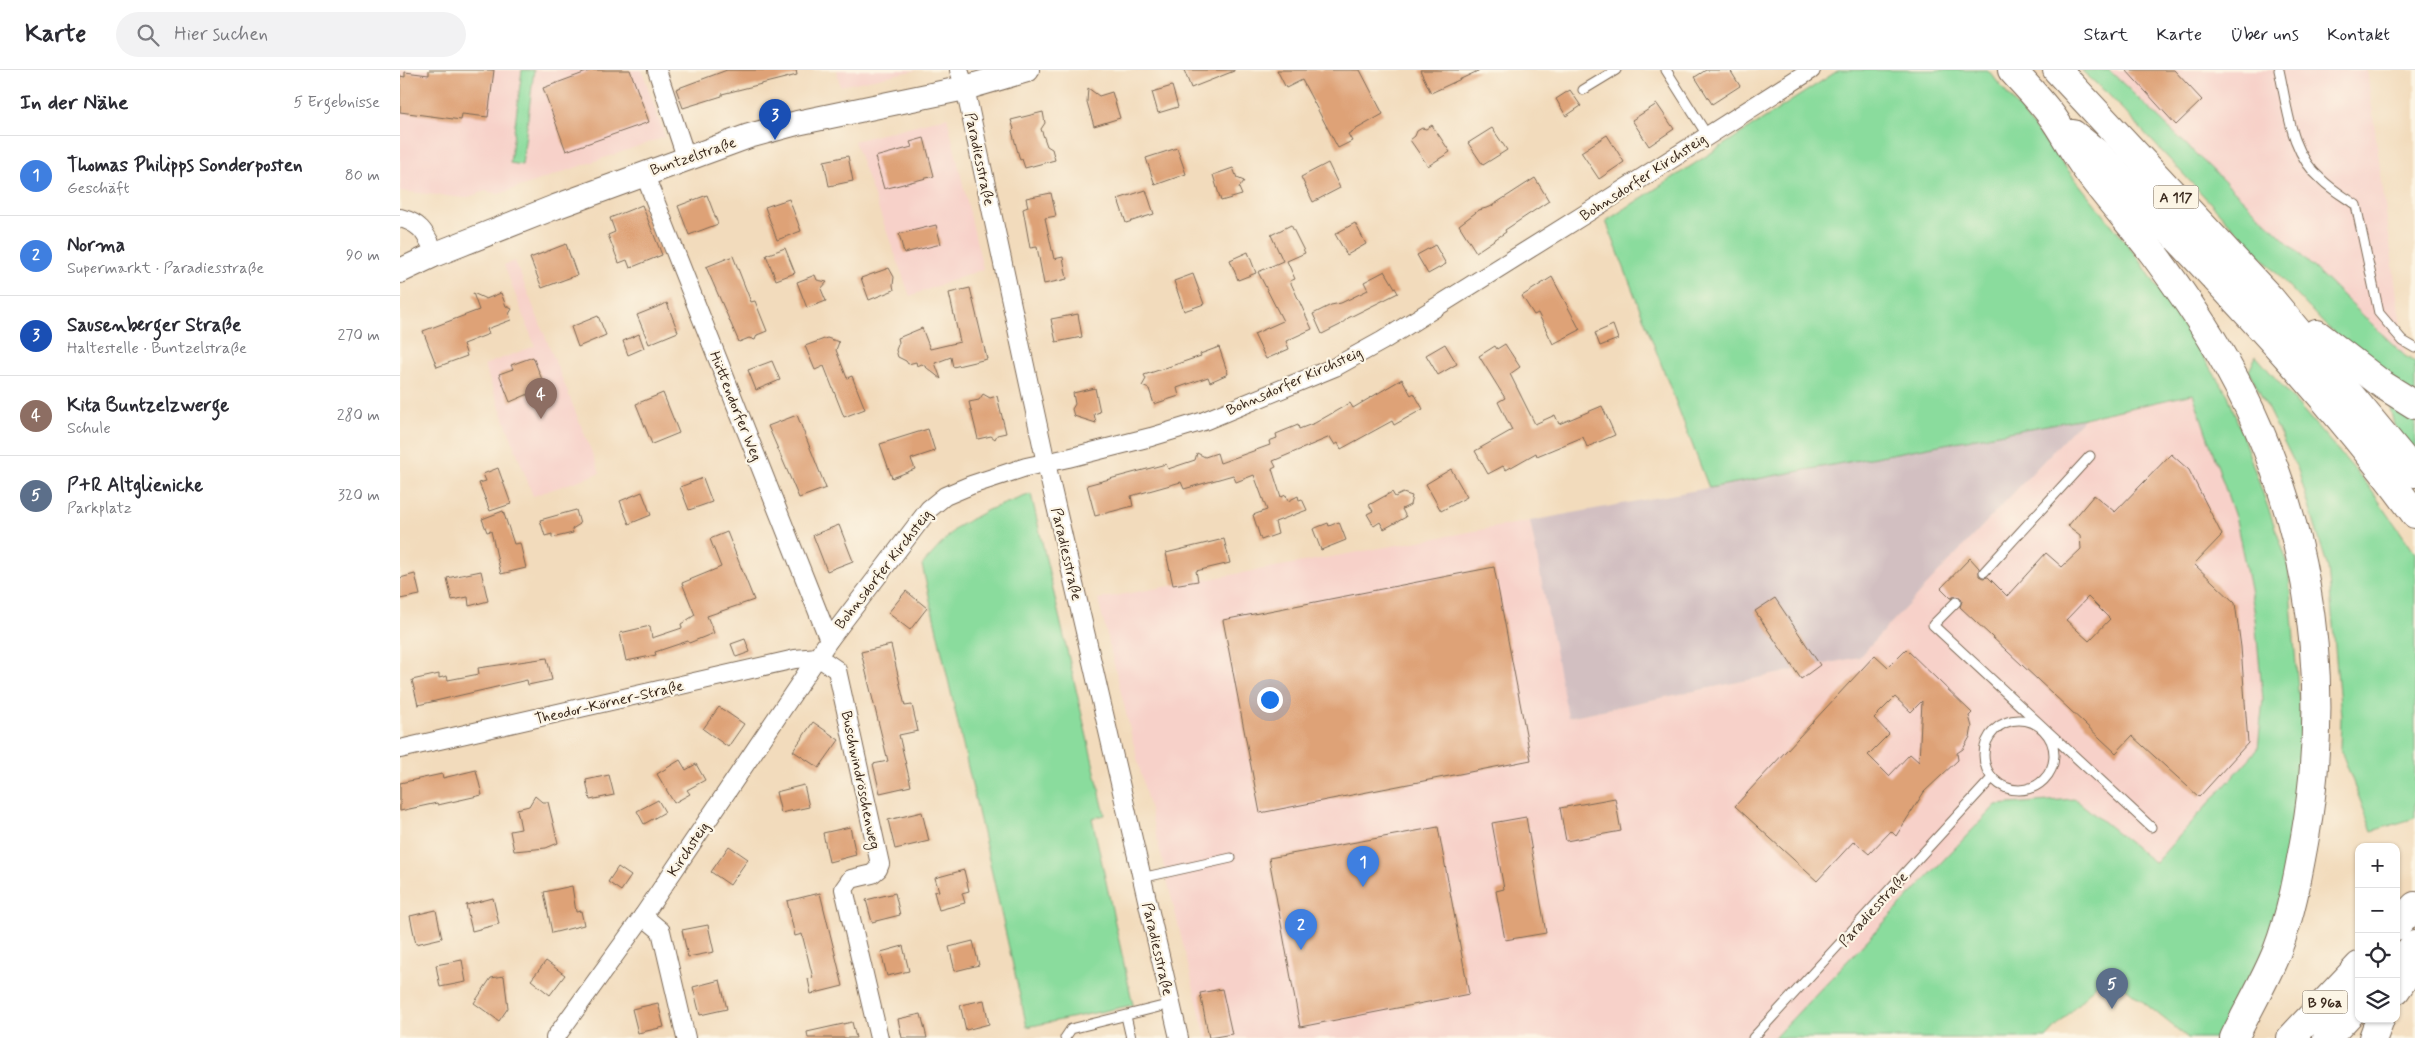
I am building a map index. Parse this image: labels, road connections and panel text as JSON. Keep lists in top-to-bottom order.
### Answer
{
  "streets": {
    "main road": ["A 117", "B 96a"],
    "street": [
      "Buntzelstraße",
      "Paradiesstraße",
      "Bohnsdorfer Kirchsteig",
      "Hüttendorfer Weg",
      "Theodor-Körner-Straße",
      "Buschwindröschenweg",
      "Kirchsteig"
    ]
  },
  "crossings": [
    ["Buntzelstraße", "Paradiesstraße"],
    ["Buntzelstraße", "Hüttendorfer Weg"],
    ["Paradiesstraße", "Bohnsdorfer Kirchsteig"],
    ["Bohnsdorfer Kirchsteig", "Hüttendorfer Weg"],
    ["Bohnsdorfer Kirchsteig", "Theodor-Körner-Straße"],
    ["Bohnsdorfer Kirchsteig", "Buschwindröschenweg"],
    ["Bohnsdorfer Kirchsteig", "Kirchsteig"],
    ["Theodor-Körner-Straße", "Buschwindröschenweg"],
    ["Theodor-Körner-Straße", "Kirchsteig"],
    ["Buschwindröschenweg", "Kirchsteig"]
  ],
  "page": {
    "header": "Karte",
    "search": "Hier suchen",
    "nav": [
      "Start",
      "Karte",
      "Über uns",
      "Kontakt"
    ],
    "heading": ["In der Nähe", "5 Ergebnisse"],
    "pins": [
      "3",
      "4",
      "1",
      "2",
      "5"
    ],
    "list": [
      {
        "mark": "1",
        "name": "Thomas Philipps Sonderposten",
        "note": "Geschäft",
        "value": "80 m"
      },
      {
        "mark": "2",
        "name": "Norma",
        "note": "Supermarkt · Paradiesstraße",
        "value": "90 m"
      },
      {
        "mark": "3",
        "name": "Sausenberger Straße",
        "note": "Haltestelle · Buntzelstraße",
        "value": "270 m"
      },
      {
        "mark": "4",
        "name": "Kita Buntzelzwerge",
        "note": "Schule",
        "value": "280 m"
      },
      {
        "mark": "5",
        "name": "P+R Altglienicke",
        "note": "Parkplatz",
        "value": "320 m"
      }
    ],
    "map_buttons": ["+", "−"]
  }
}
